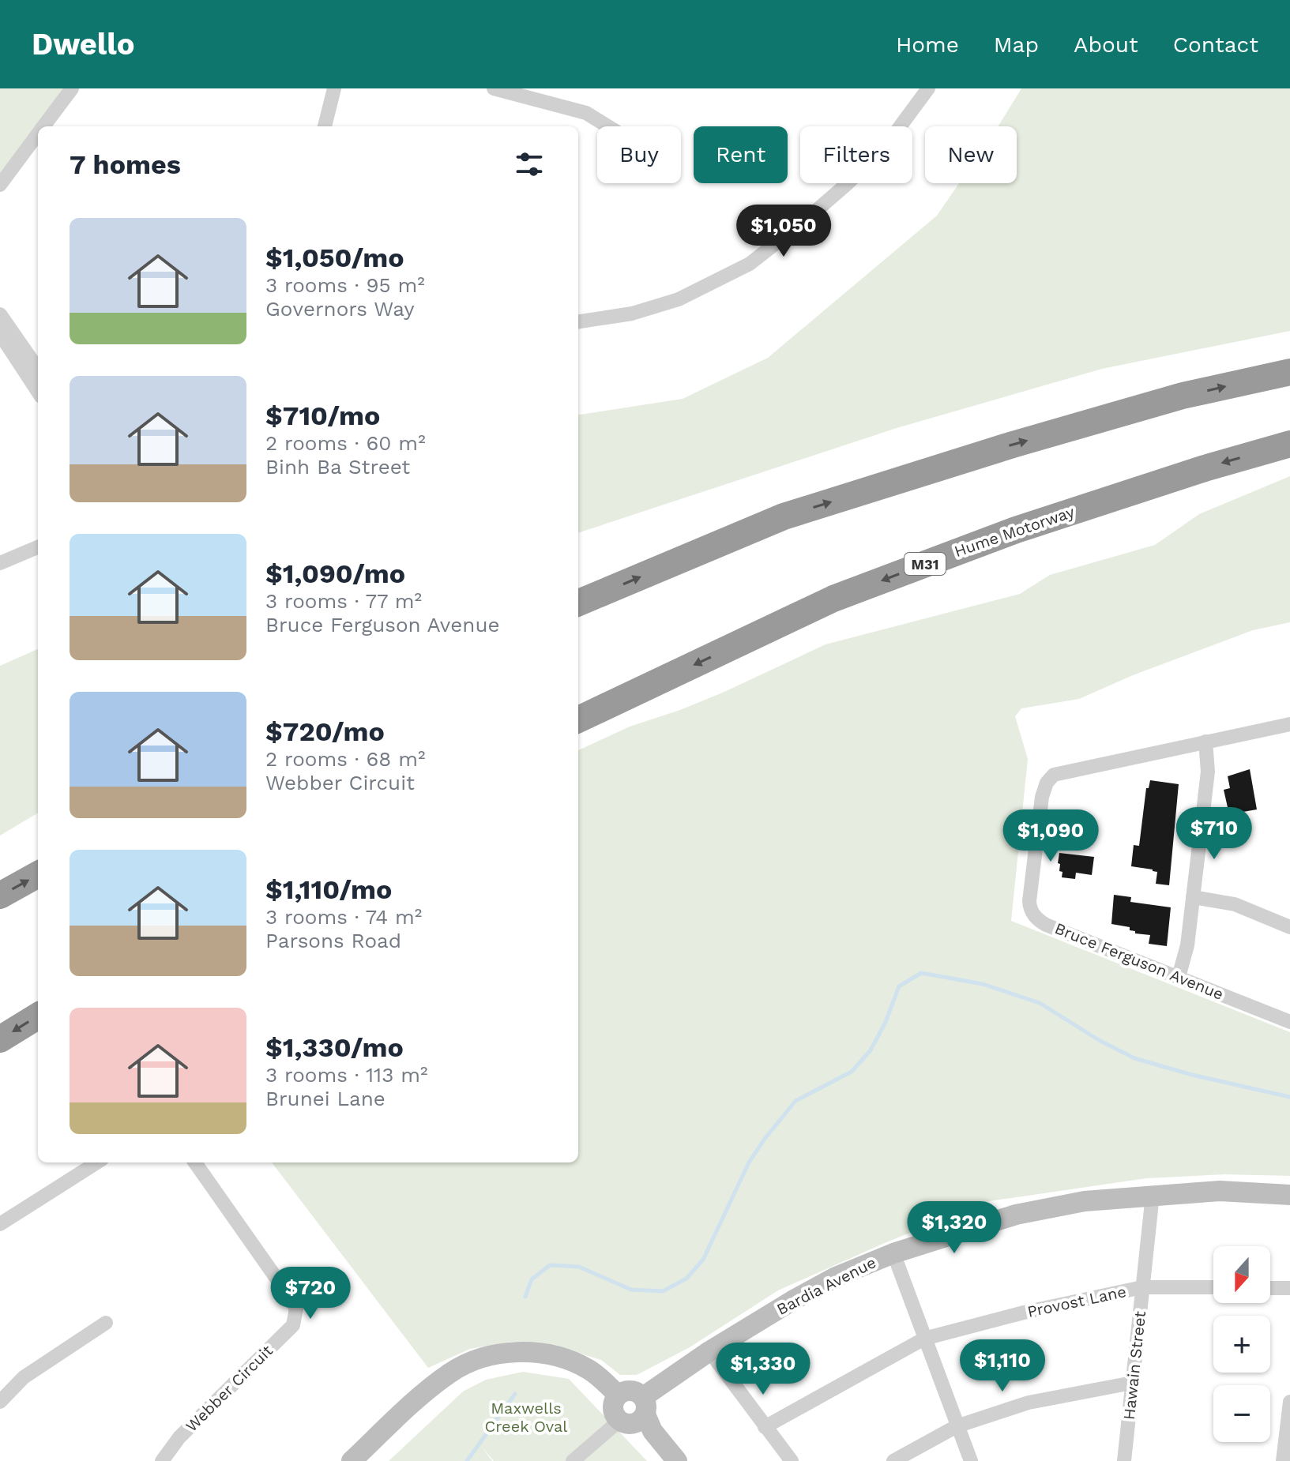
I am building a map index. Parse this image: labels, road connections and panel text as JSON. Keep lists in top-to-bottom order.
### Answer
{
  "streets": {
    "highway": ["Hume Motorway", "M31"],
    "street": [
      "Bruce Ferguson Avenue",
      "Bardia Avenue",
      "Provost Lane",
      "Hawain Street",
      "Webber Circuit"
    ]
  },
  "crossings": [
    ["Bardia Avenue", "Hawain Street"],
    ["Provost Lane", "Hawain Street"]
  ],
  "parks": ["Maxwells Creek Oval"],
  "north": "bottom",
  "page": {
    "header": "Dwello",
    "nav": [
      "Home",
      "Map",
      "About",
      "Contact"
    ],
    "chip": [
      "Buy",
      "Rent",
      "Filters",
      "New"
    ],
    "heading": "7 homes",
    "list": [
      {
        "name": "$1,050/mo",
        "note": "3 rooms · 95 m² · Governors Way"
      },
      {
        "name": "$710/mo",
        "note": "2 rooms · 60 m² · Binh Ba Street"
      },
      {
        "name": "$1,090/mo",
        "note": "3 rooms · 77 m² · Bruce Ferguson Avenue"
      },
      {
        "name": "$720/mo",
        "note": "2 rooms · 68 m² · Webber Circuit"
      },
      {
        "name": "$1,110/mo",
        "note": "3 rooms · 74 m² · Parsons Road"
      },
      {
        "name": "$1,330/mo",
        "note": "3 rooms · 113 m² · Brunei Lane"
      }
    ],
    "price": [
      "$1,050",
      "$710",
      "$1,090",
      "$1,320",
      "$720",
      "$1,110",
      "$1,330"
    ],
    "map_buttons": ["+", "−"]
  }
}
